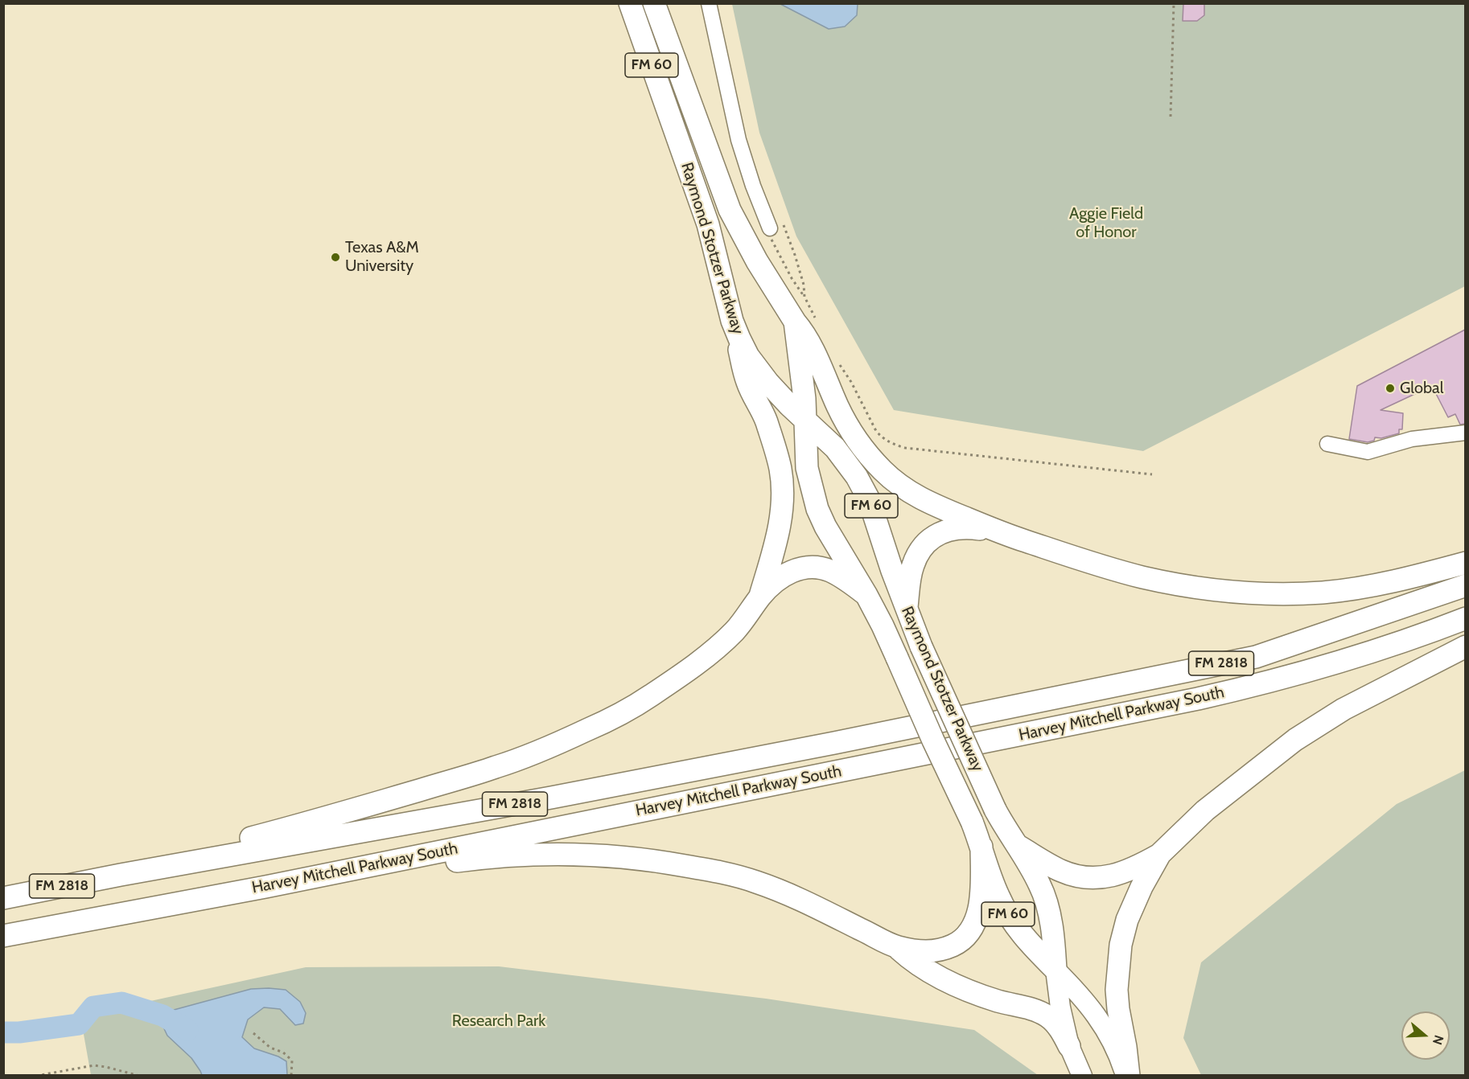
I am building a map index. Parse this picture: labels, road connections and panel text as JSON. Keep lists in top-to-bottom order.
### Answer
{
  "streets": {
    "highway": [
      "FM 60",
      "Raymond Stotzer Parkway",
      "FM 2818",
      "Harvey Mitchell Parkway South"
    ]
  },
  "parks": ["Aggie Field of Honor", "Research Park"],
  "places": ["Texas A&M University", "Global"],
  "north": "right"
}
